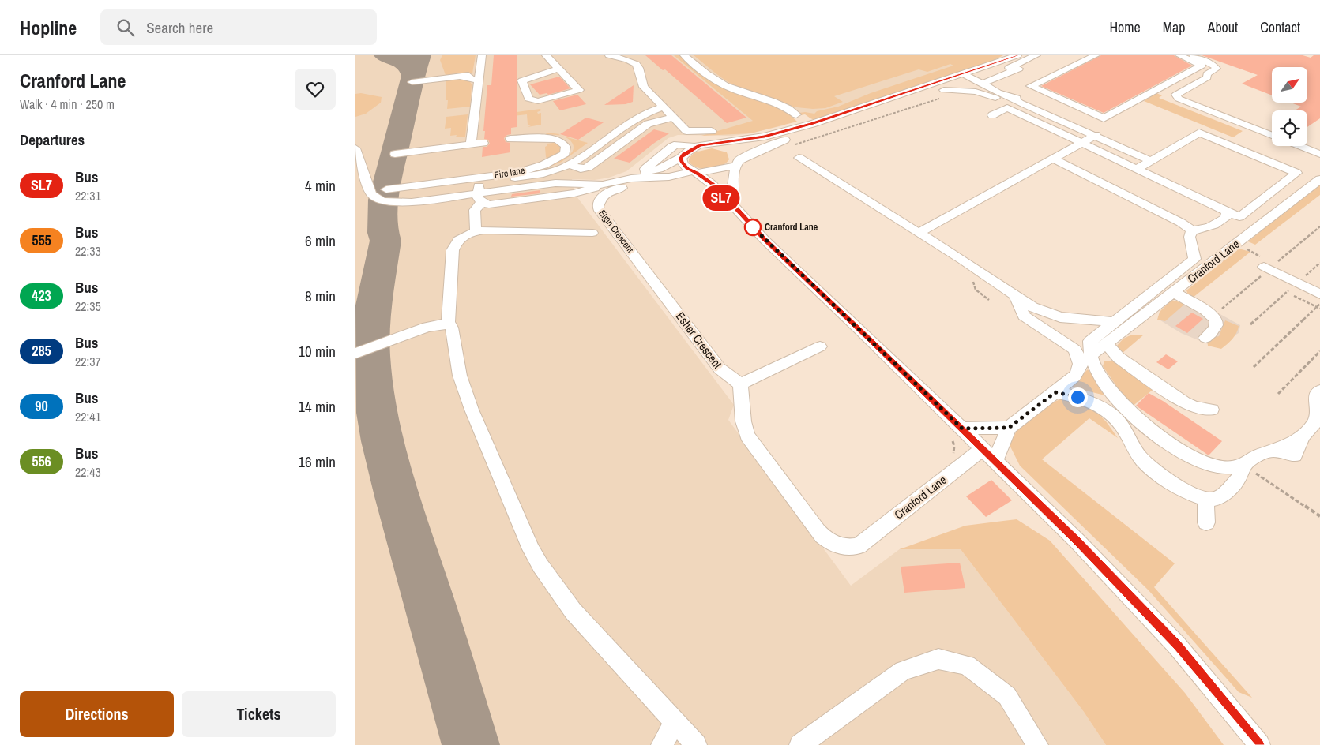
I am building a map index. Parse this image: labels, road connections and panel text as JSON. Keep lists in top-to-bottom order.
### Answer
{
  "streets": {
    "street": [
      "Fire lane",
      "Elgin Crescent",
      "Cranford Lane",
      "Esher Crescent"
    ]
  },
  "crossings": [
    ["Elgin Crescent", "Esher Crescent"],
    ["Cranford Lane", "Esher Crescent"]
  ],
  "places": ["Cranford Lane"],
  "lines": ["bus line SL7"],
  "north": "top right",
  "page": {
    "header": "Hopline",
    "search": "Search here",
    "nav": [
      "Home",
      "Map",
      "About",
      "Contact"
    ],
    "heading": [
      ["Cranford Lane", "Walk · 4 min · 250 m"],
      "Departures"
    ],
    "on_map": "SL7",
    "list": [
      {
        "mark": "SL7",
        "name": "Bus",
        "note": "22:31",
        "value": "4 min"
      },
      {
        "mark": "555",
        "name": "Bus",
        "note": "22:33",
        "value": "6 min"
      },
      {
        "mark": "423",
        "name": "Bus",
        "note": "22:35",
        "value": "8 min"
      },
      {
        "mark": "285",
        "name": "Bus",
        "note": "22:37",
        "value": "10 min"
      },
      {
        "mark": "90",
        "name": "Bus",
        "note": "22:41",
        "value": "14 min"
      },
      {
        "mark": "556",
        "name": "Bus",
        "note": "22:43",
        "value": "16 min"
      }
    ],
    "buttons": ["Directions", "Tickets"]
  }
}
